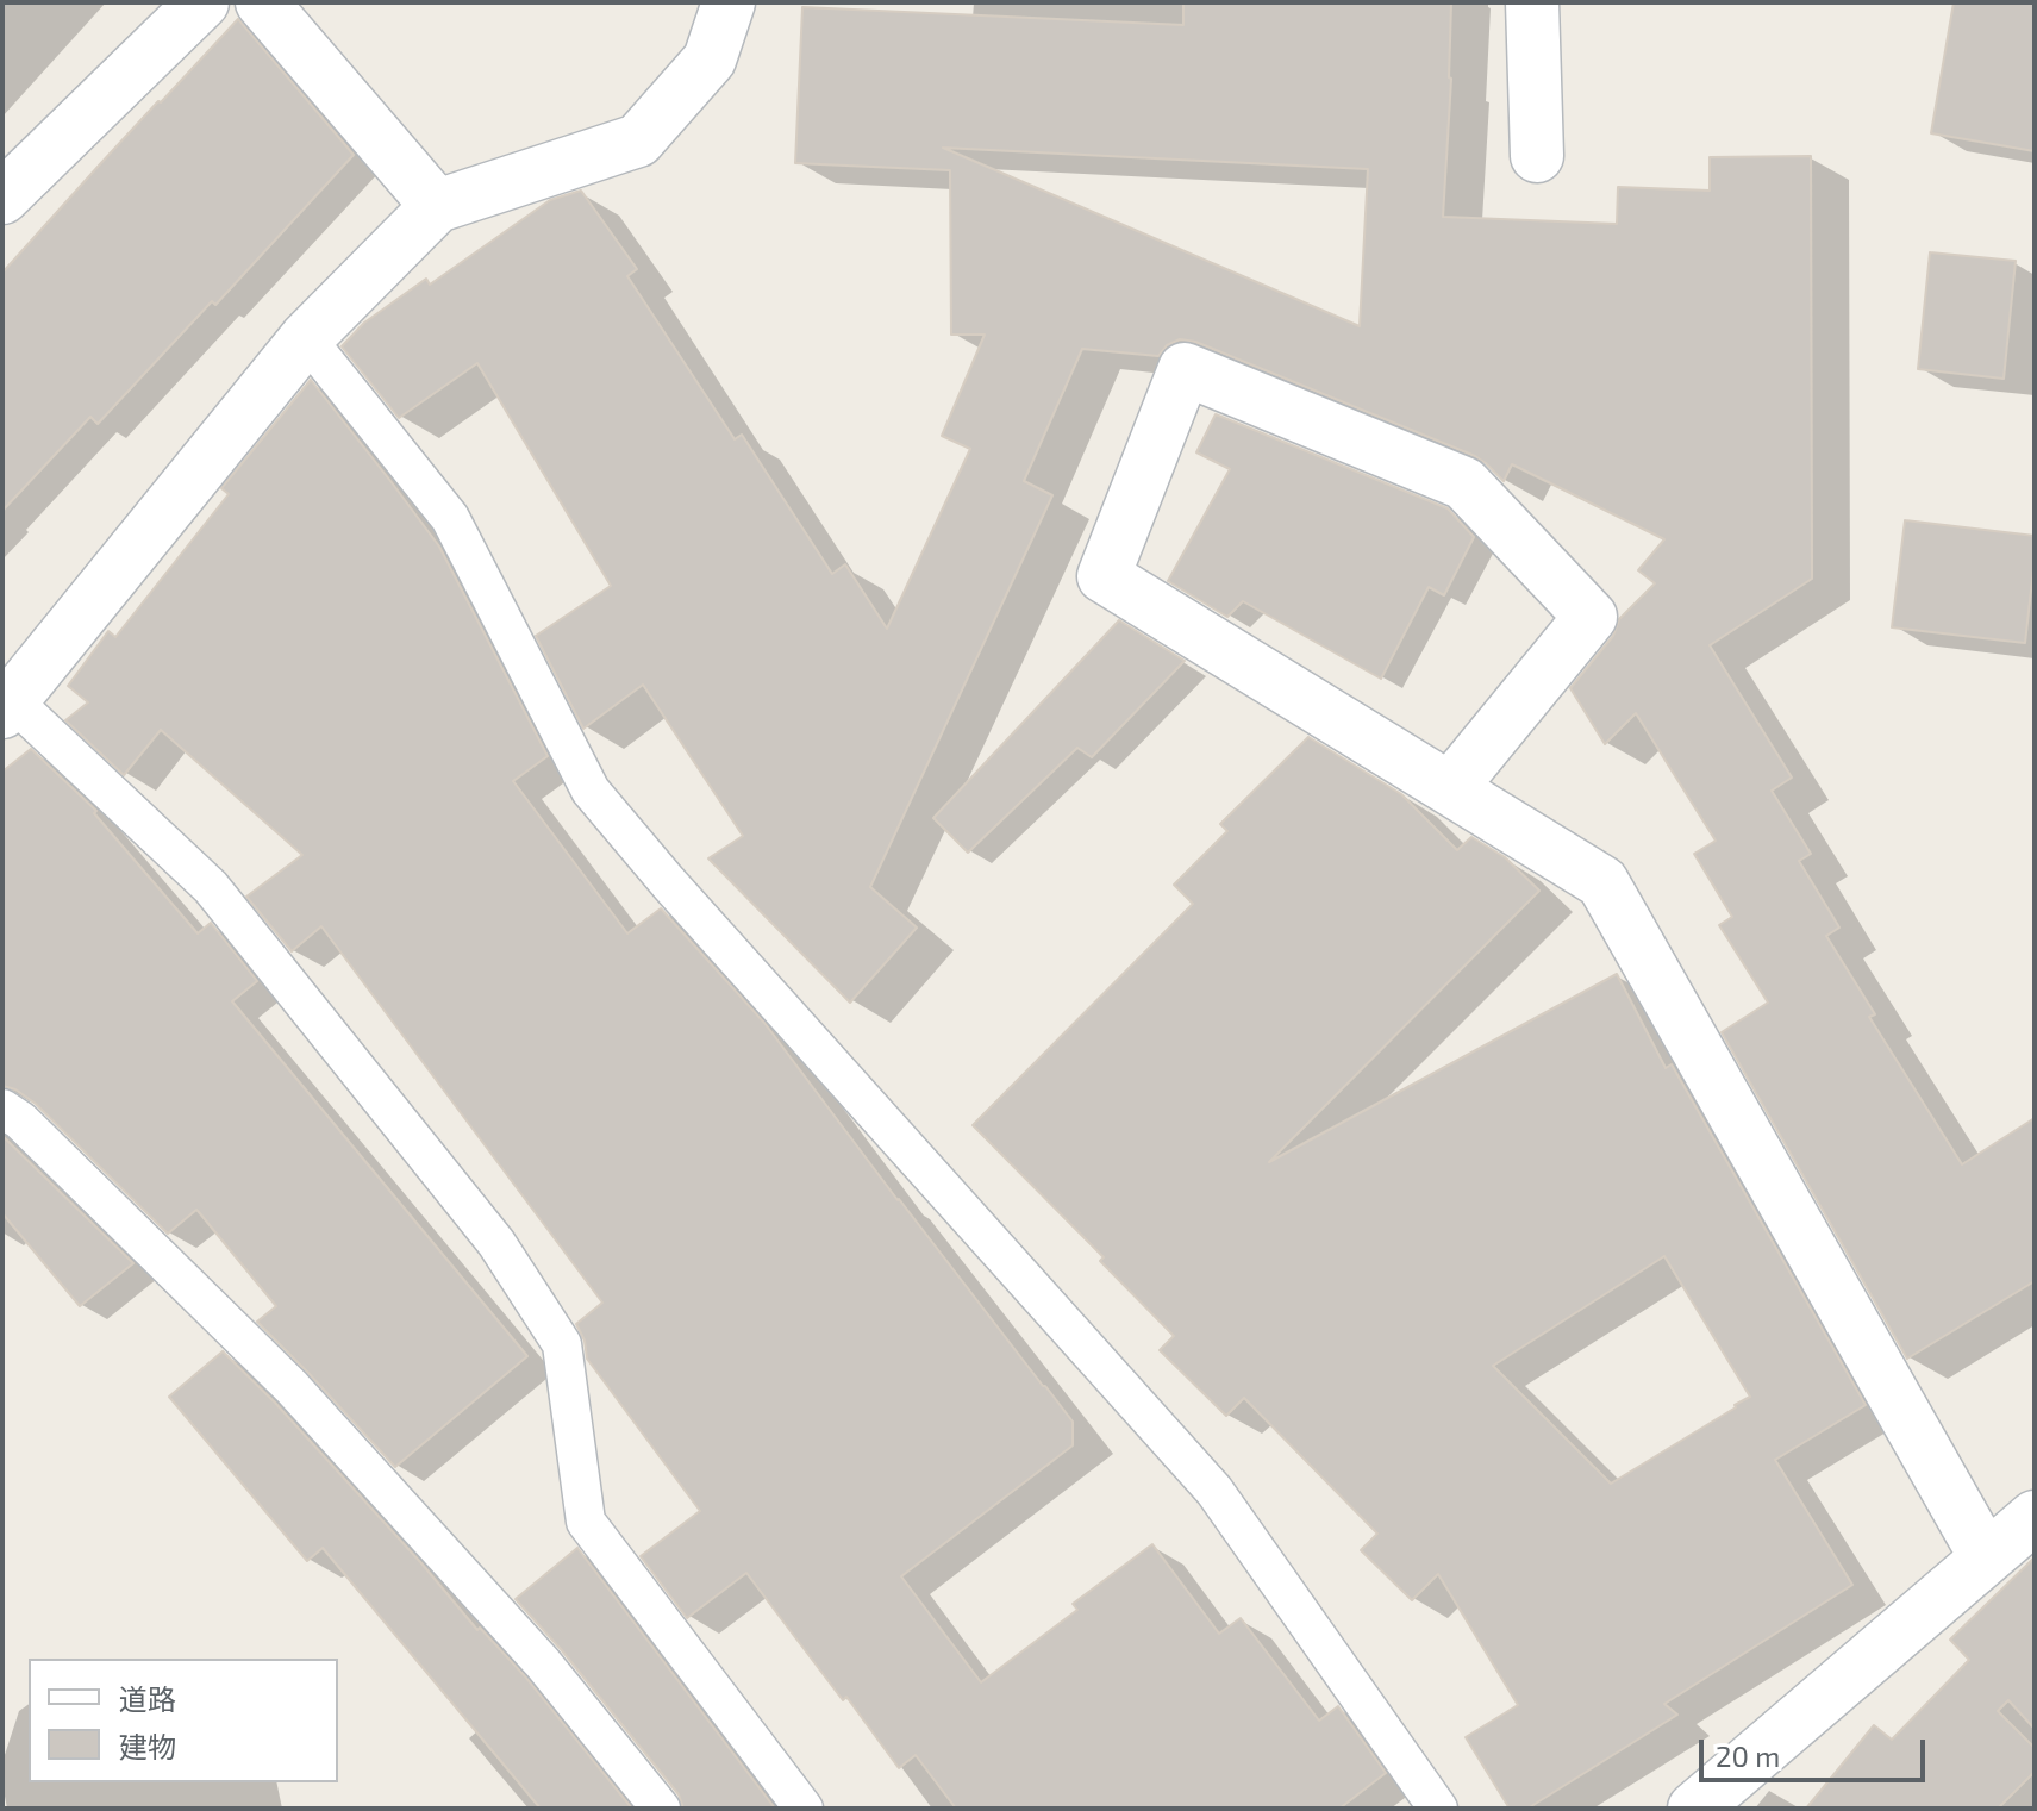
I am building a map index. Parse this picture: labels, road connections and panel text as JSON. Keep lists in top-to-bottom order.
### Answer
{
  "legend": ["道路", "建物"],
  "scale_bar": "20 m"
}
